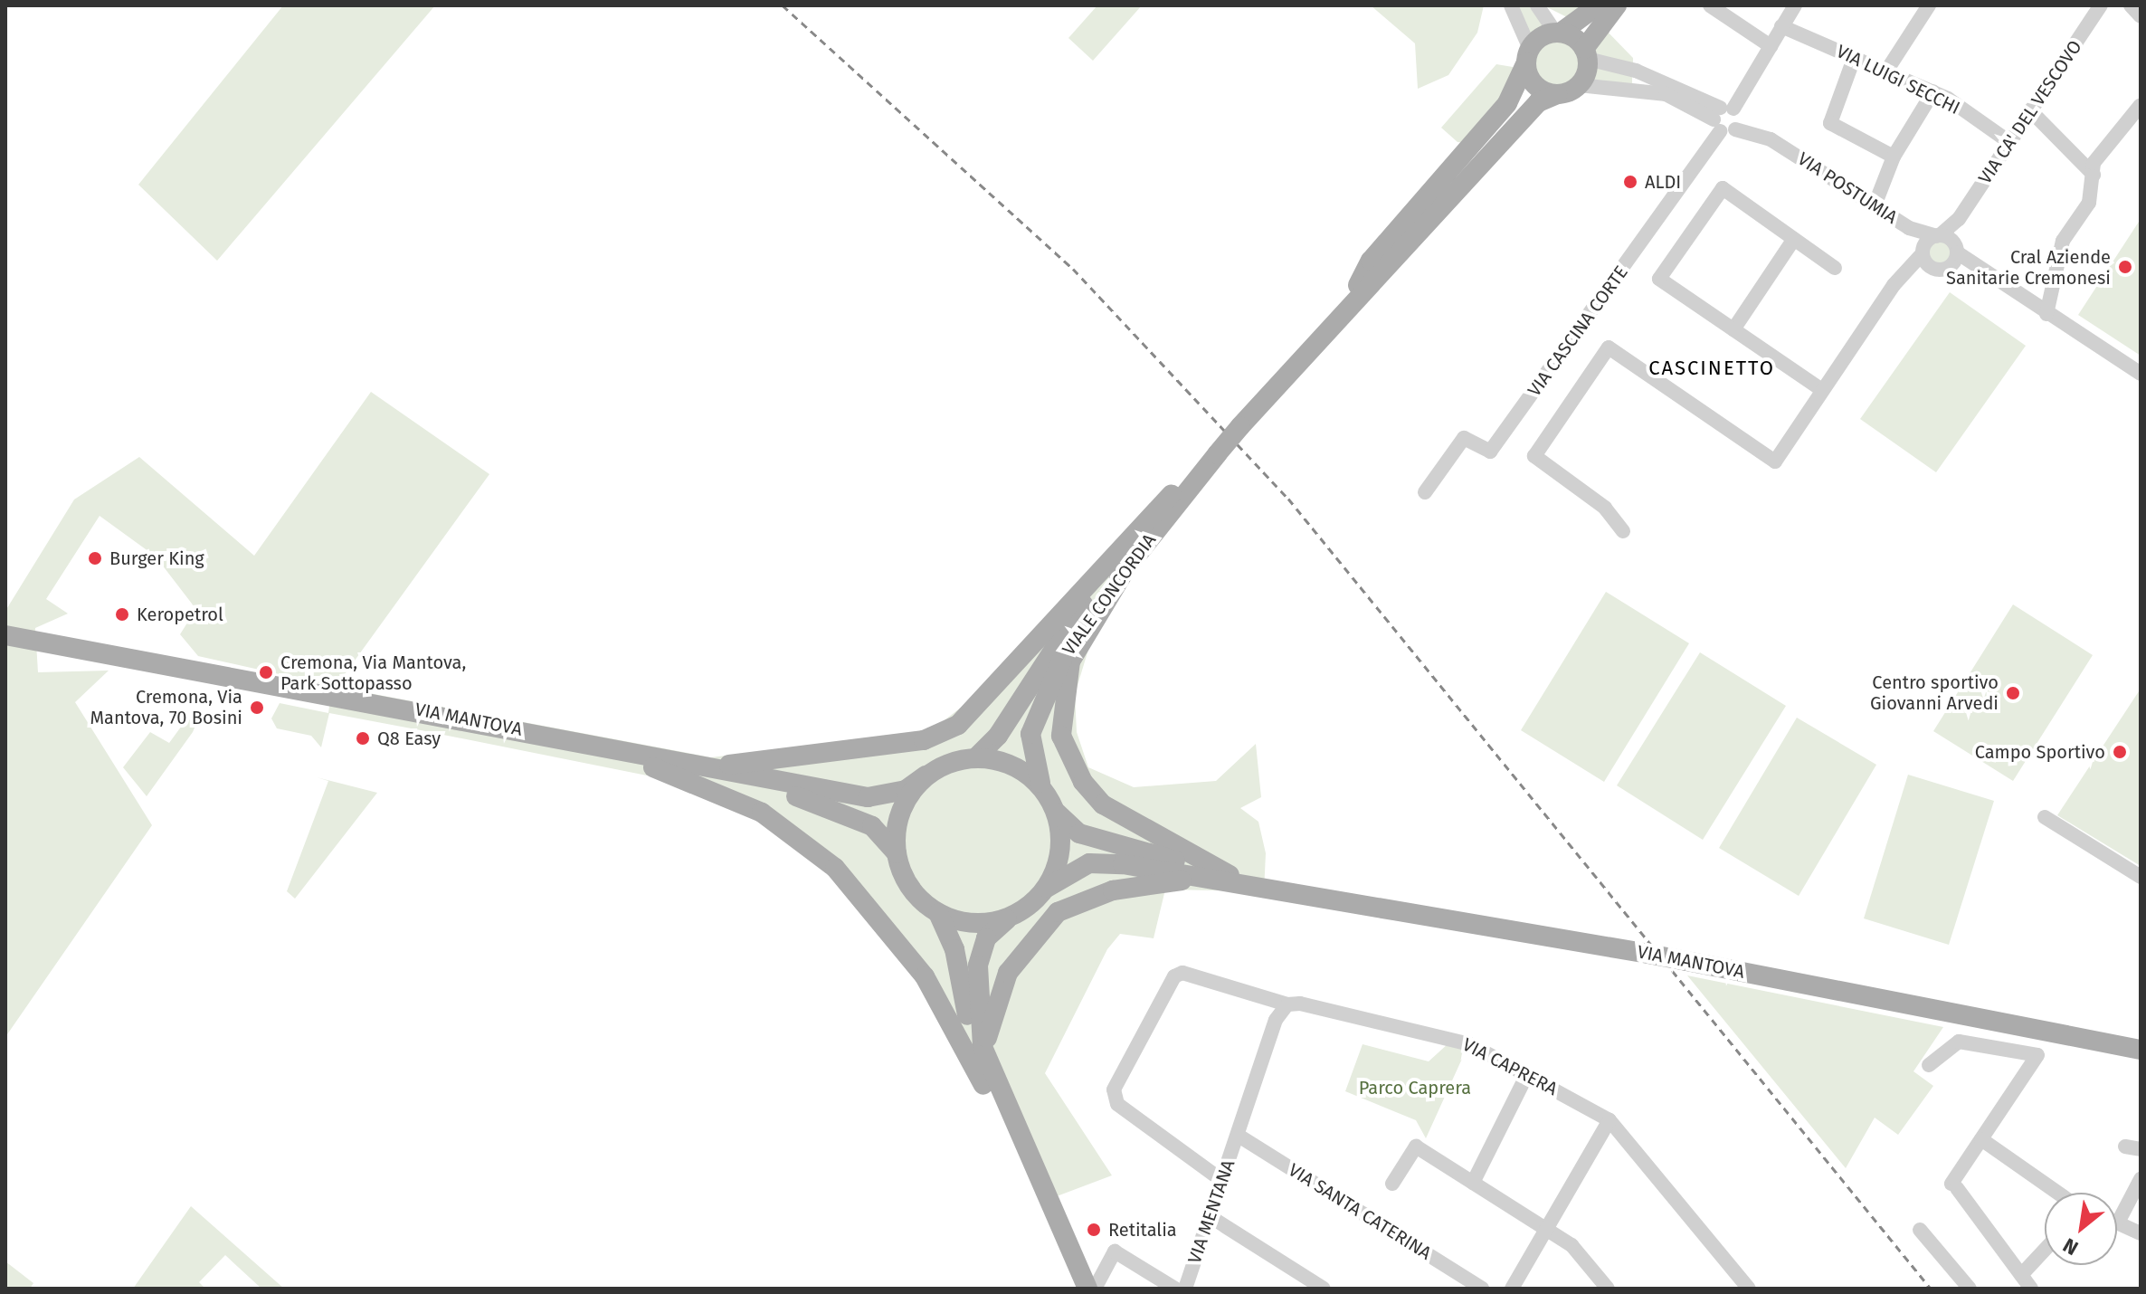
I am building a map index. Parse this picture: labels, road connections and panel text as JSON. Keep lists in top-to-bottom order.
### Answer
{
  "streets": {
    "main road": ["VIALE CONCORDIA", "VIA MANTOVA"],
    "street": [
      "VIA LUIGI SECCHI",
      "VIA CA' DEL VESCOVO",
      "VIA POSTUMIA",
      "VIA CASCINA CORTE",
      "VIA CAPRERA",
      "VIA MENTANA",
      "VIA SANTA CATERINA"
    ]
  },
  "crossings": [
    ["VIA LUIGI SECCHI", "VIA CA' DEL VESCOVO"],
    ["VIA CA' DEL VESCOVO", "VIA POSTUMIA"],
    ["VIA POSTUMIA", "VIA CASCINA CORTE"],
    ["VIA POSTUMIA", "VIALE CONCORDIA"],
    ["VIALE CONCORDIA", "VIA MANTOVA"],
    ["VIA CAPRERA", "VIA MENTANA"],
    ["VIA MENTANA", "VIA SANTA CATERINA"]
  ],
  "districts": ["CASCINETTO"],
  "parks": ["Parco Caprera"],
  "places": [
    "ALDI",
    "Cral Aziende Sanitarie Cremonesi",
    "Burger King",
    "Keropetrol",
    "Cremona, Via Mantova, Park Sottopasso",
    "Centro sportivo Giovanni Arvedi",
    "Cremona, Via Mantova, 70 Bosini",
    "Q8 Easy",
    "Campo Sportivo",
    "Retitalia"
  ],
  "north": "bottom left"
}
